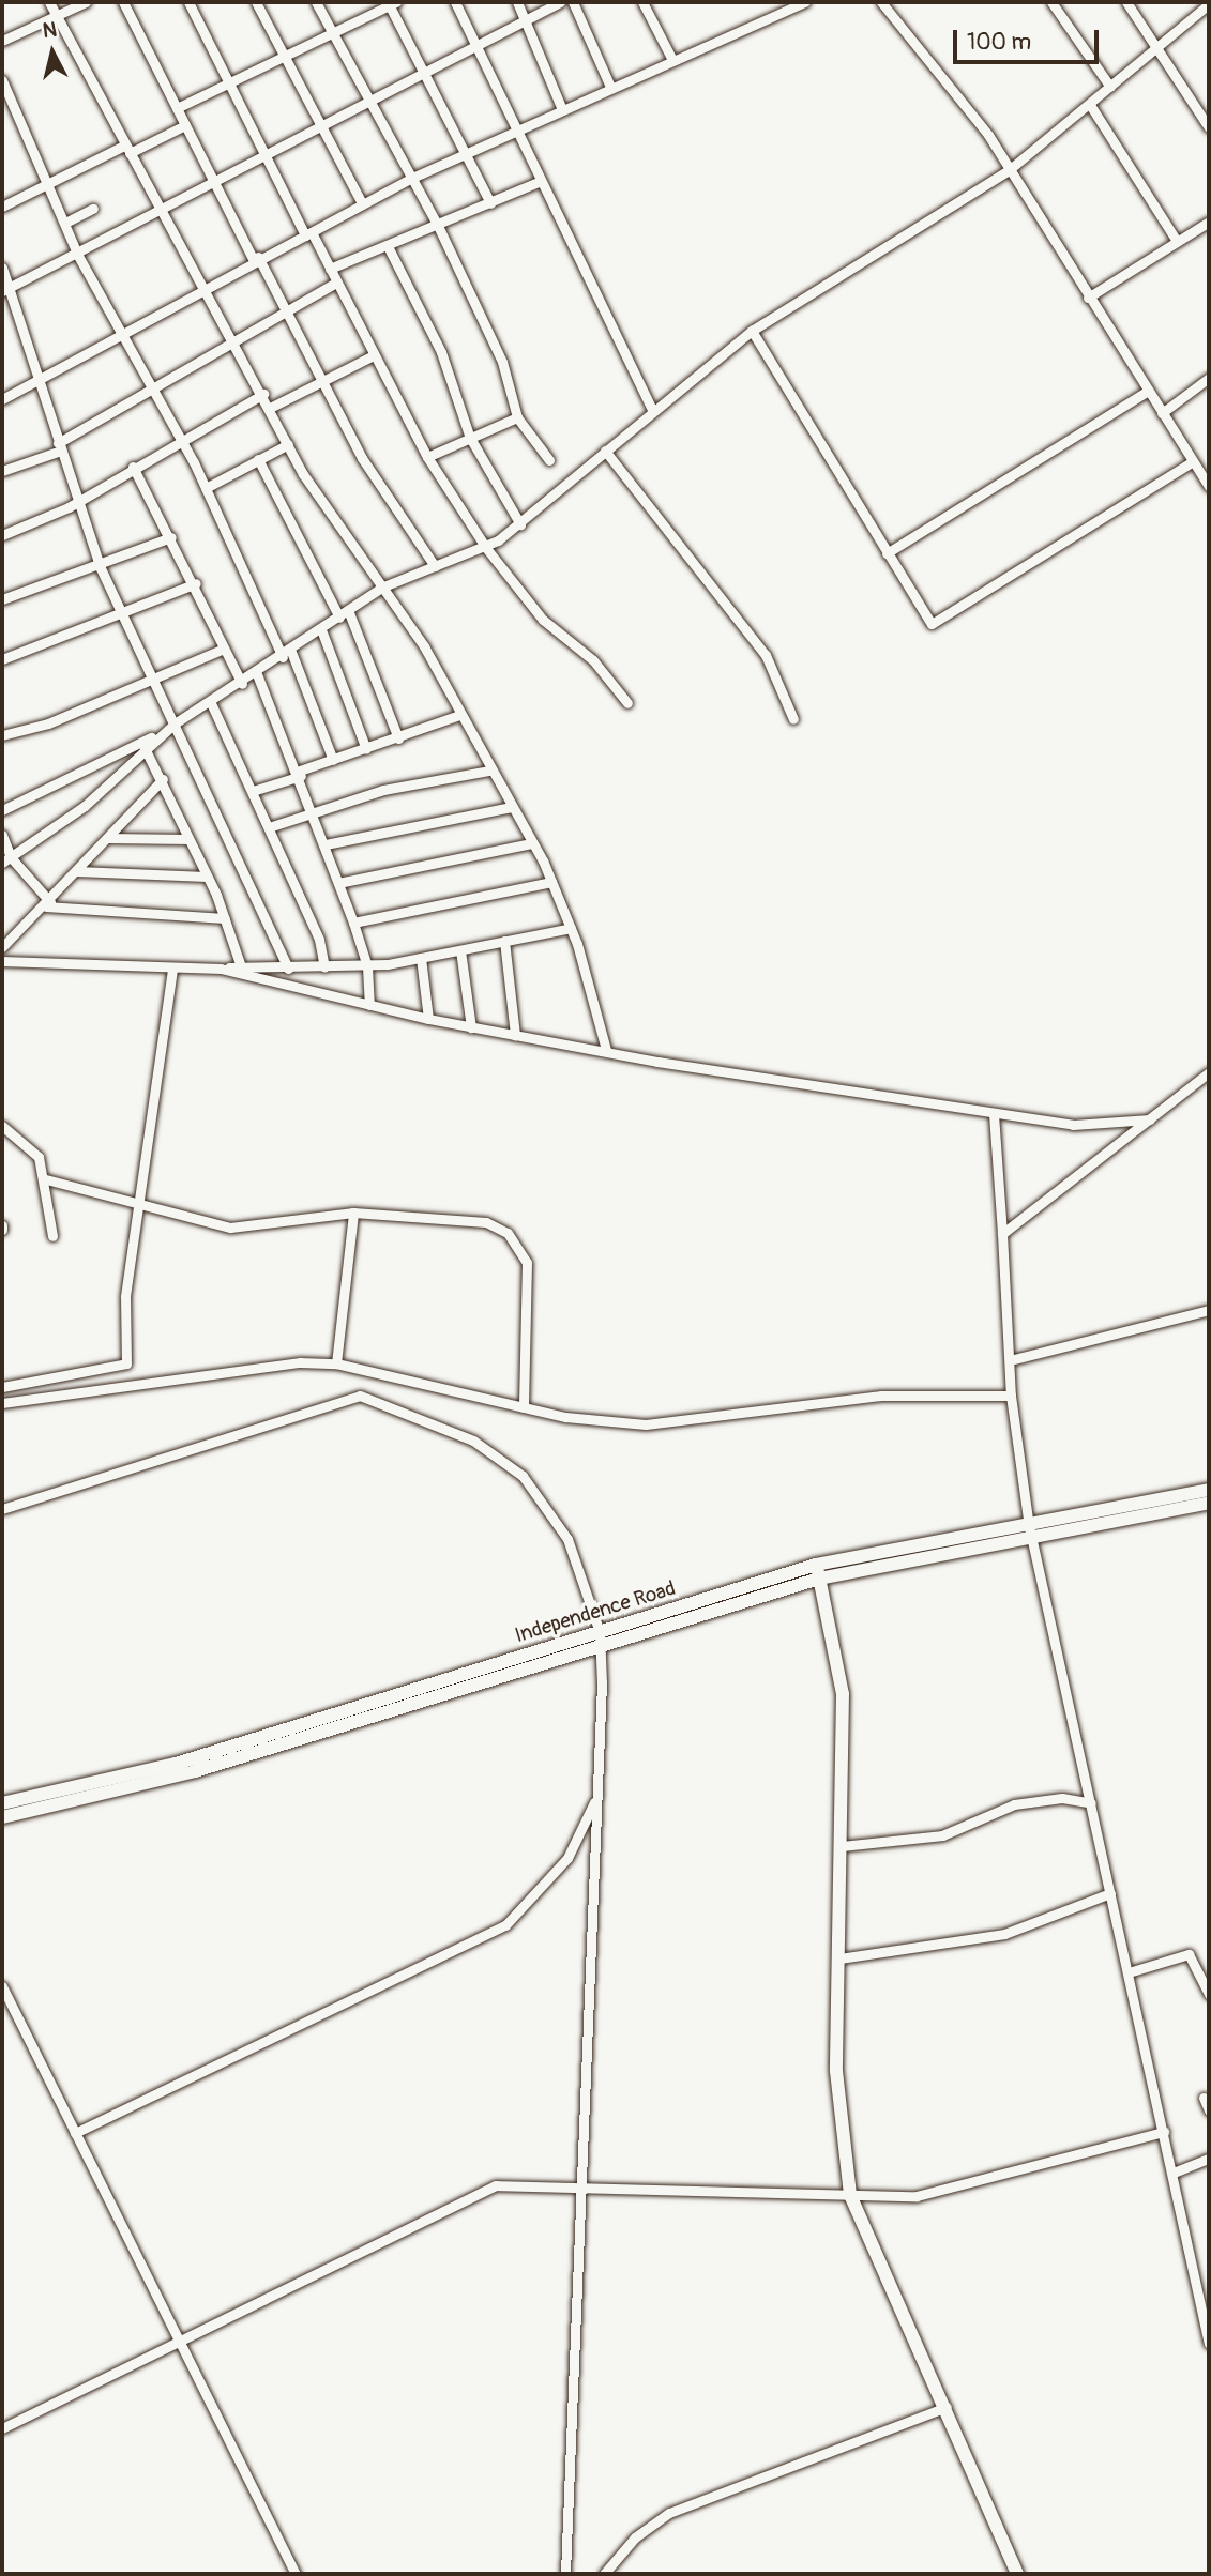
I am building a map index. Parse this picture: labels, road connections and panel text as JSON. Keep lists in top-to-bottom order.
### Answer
{
  "streets": {
    "main road": ["Independence Road"]
  },
  "scale_bar": "100 m",
  "north": "top"
}
